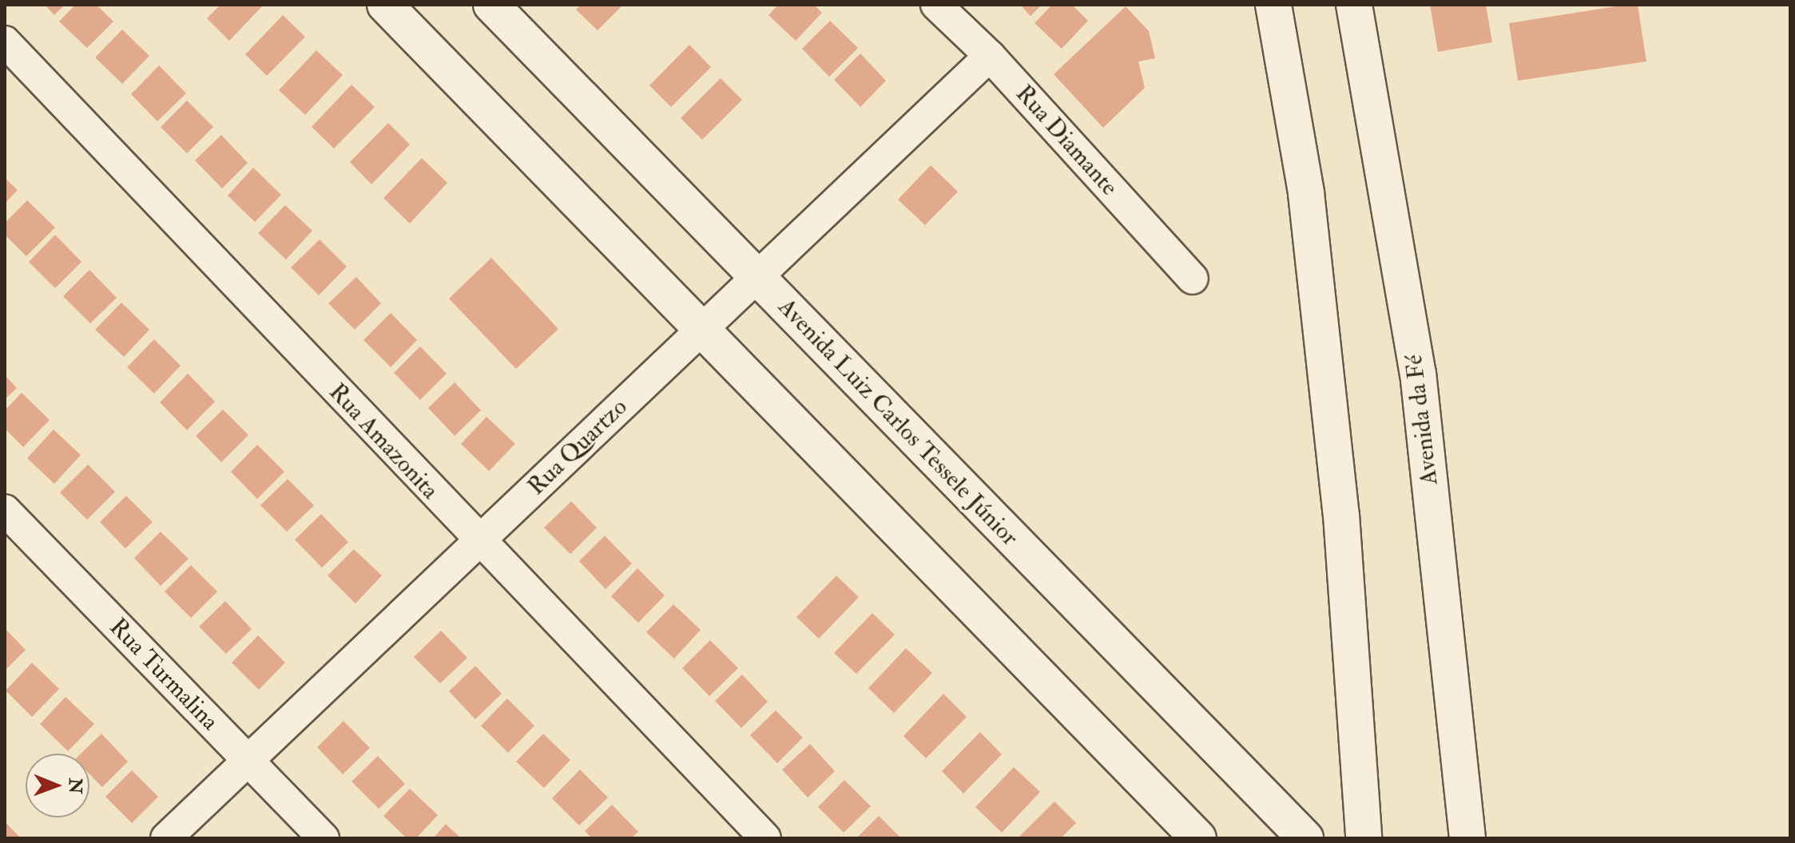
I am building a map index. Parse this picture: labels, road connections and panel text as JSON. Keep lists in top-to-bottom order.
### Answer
{
  "streets": {
    "street": [
      "Rua Diamante",
      "Avenida da Fé",
      "Avenida Luiz Carlos Tessele Júnior",
      "Rua Amazonita",
      "Rua Quartzo",
      "Rua Turmalina"
    ]
  },
  "crossings": [
    ["Rua Diamante", "Rua Quartzo"],
    ["Avenida Luiz Carlos Tessele Júnior", "Rua Quartzo"],
    ["Rua Amazonita", "Rua Quartzo"],
    ["Rua Quartzo", "Rua Turmalina"]
  ],
  "north": "right"
}
